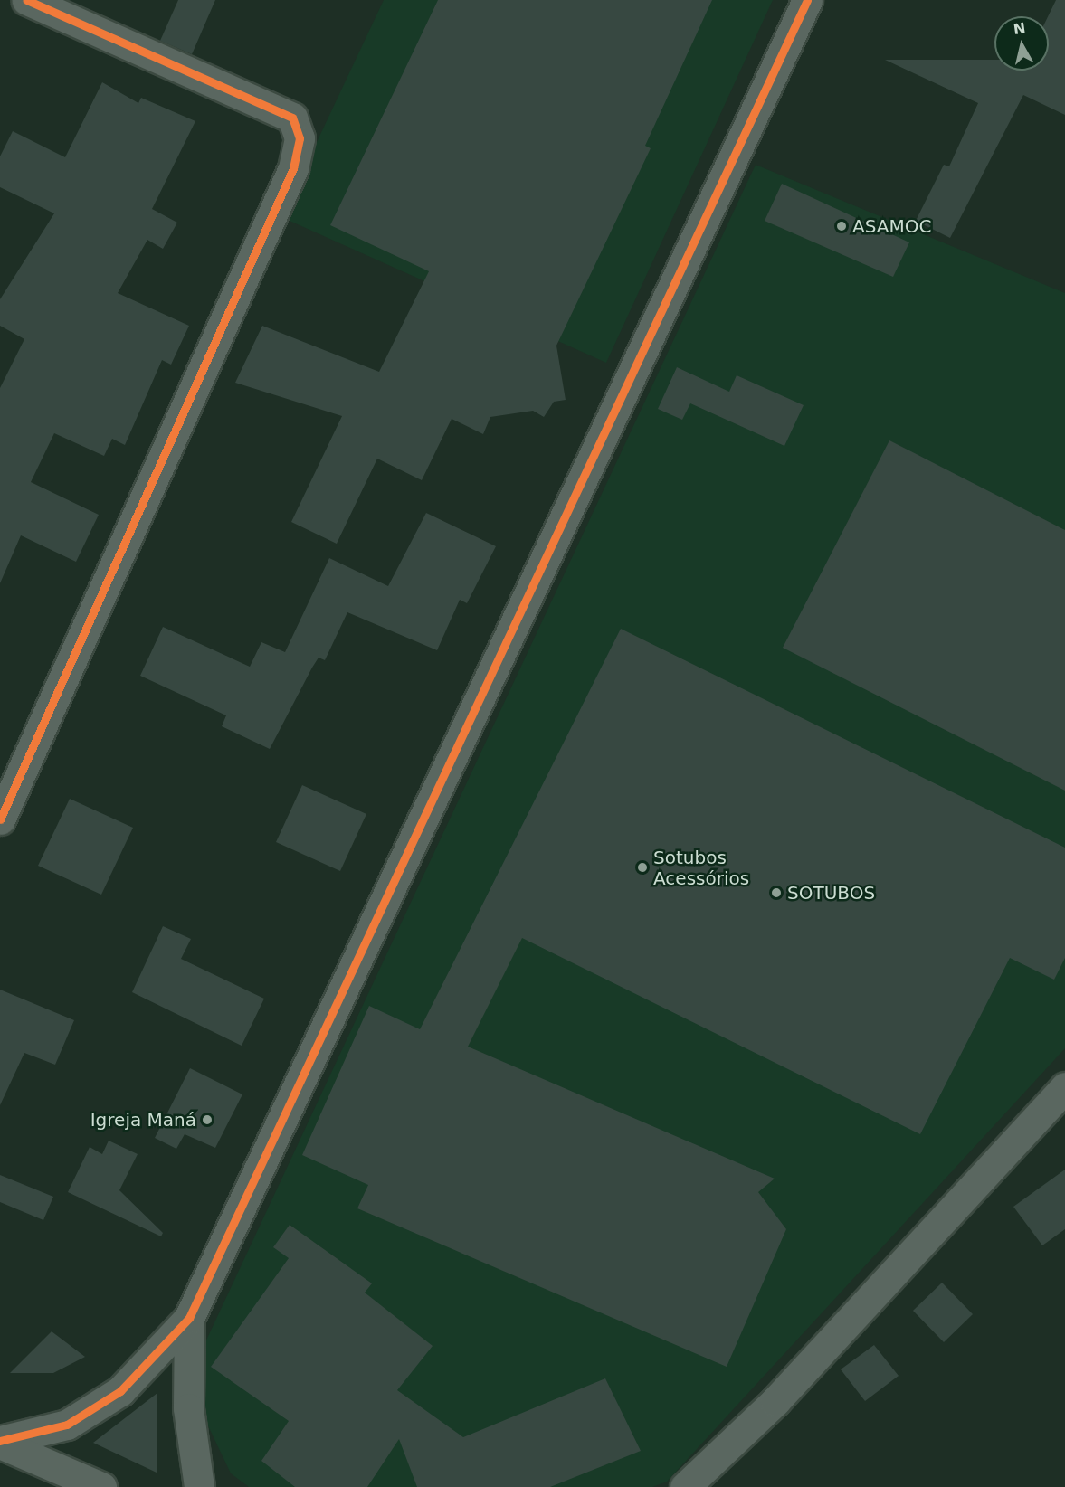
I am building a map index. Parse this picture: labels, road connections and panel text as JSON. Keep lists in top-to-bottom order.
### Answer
{
  "places": [
    "ASAMOC",
    "Sotubos Acessórios",
    "SOTUBOS",
    "Igreja Maná"
  ],
  "north": "top"
}
